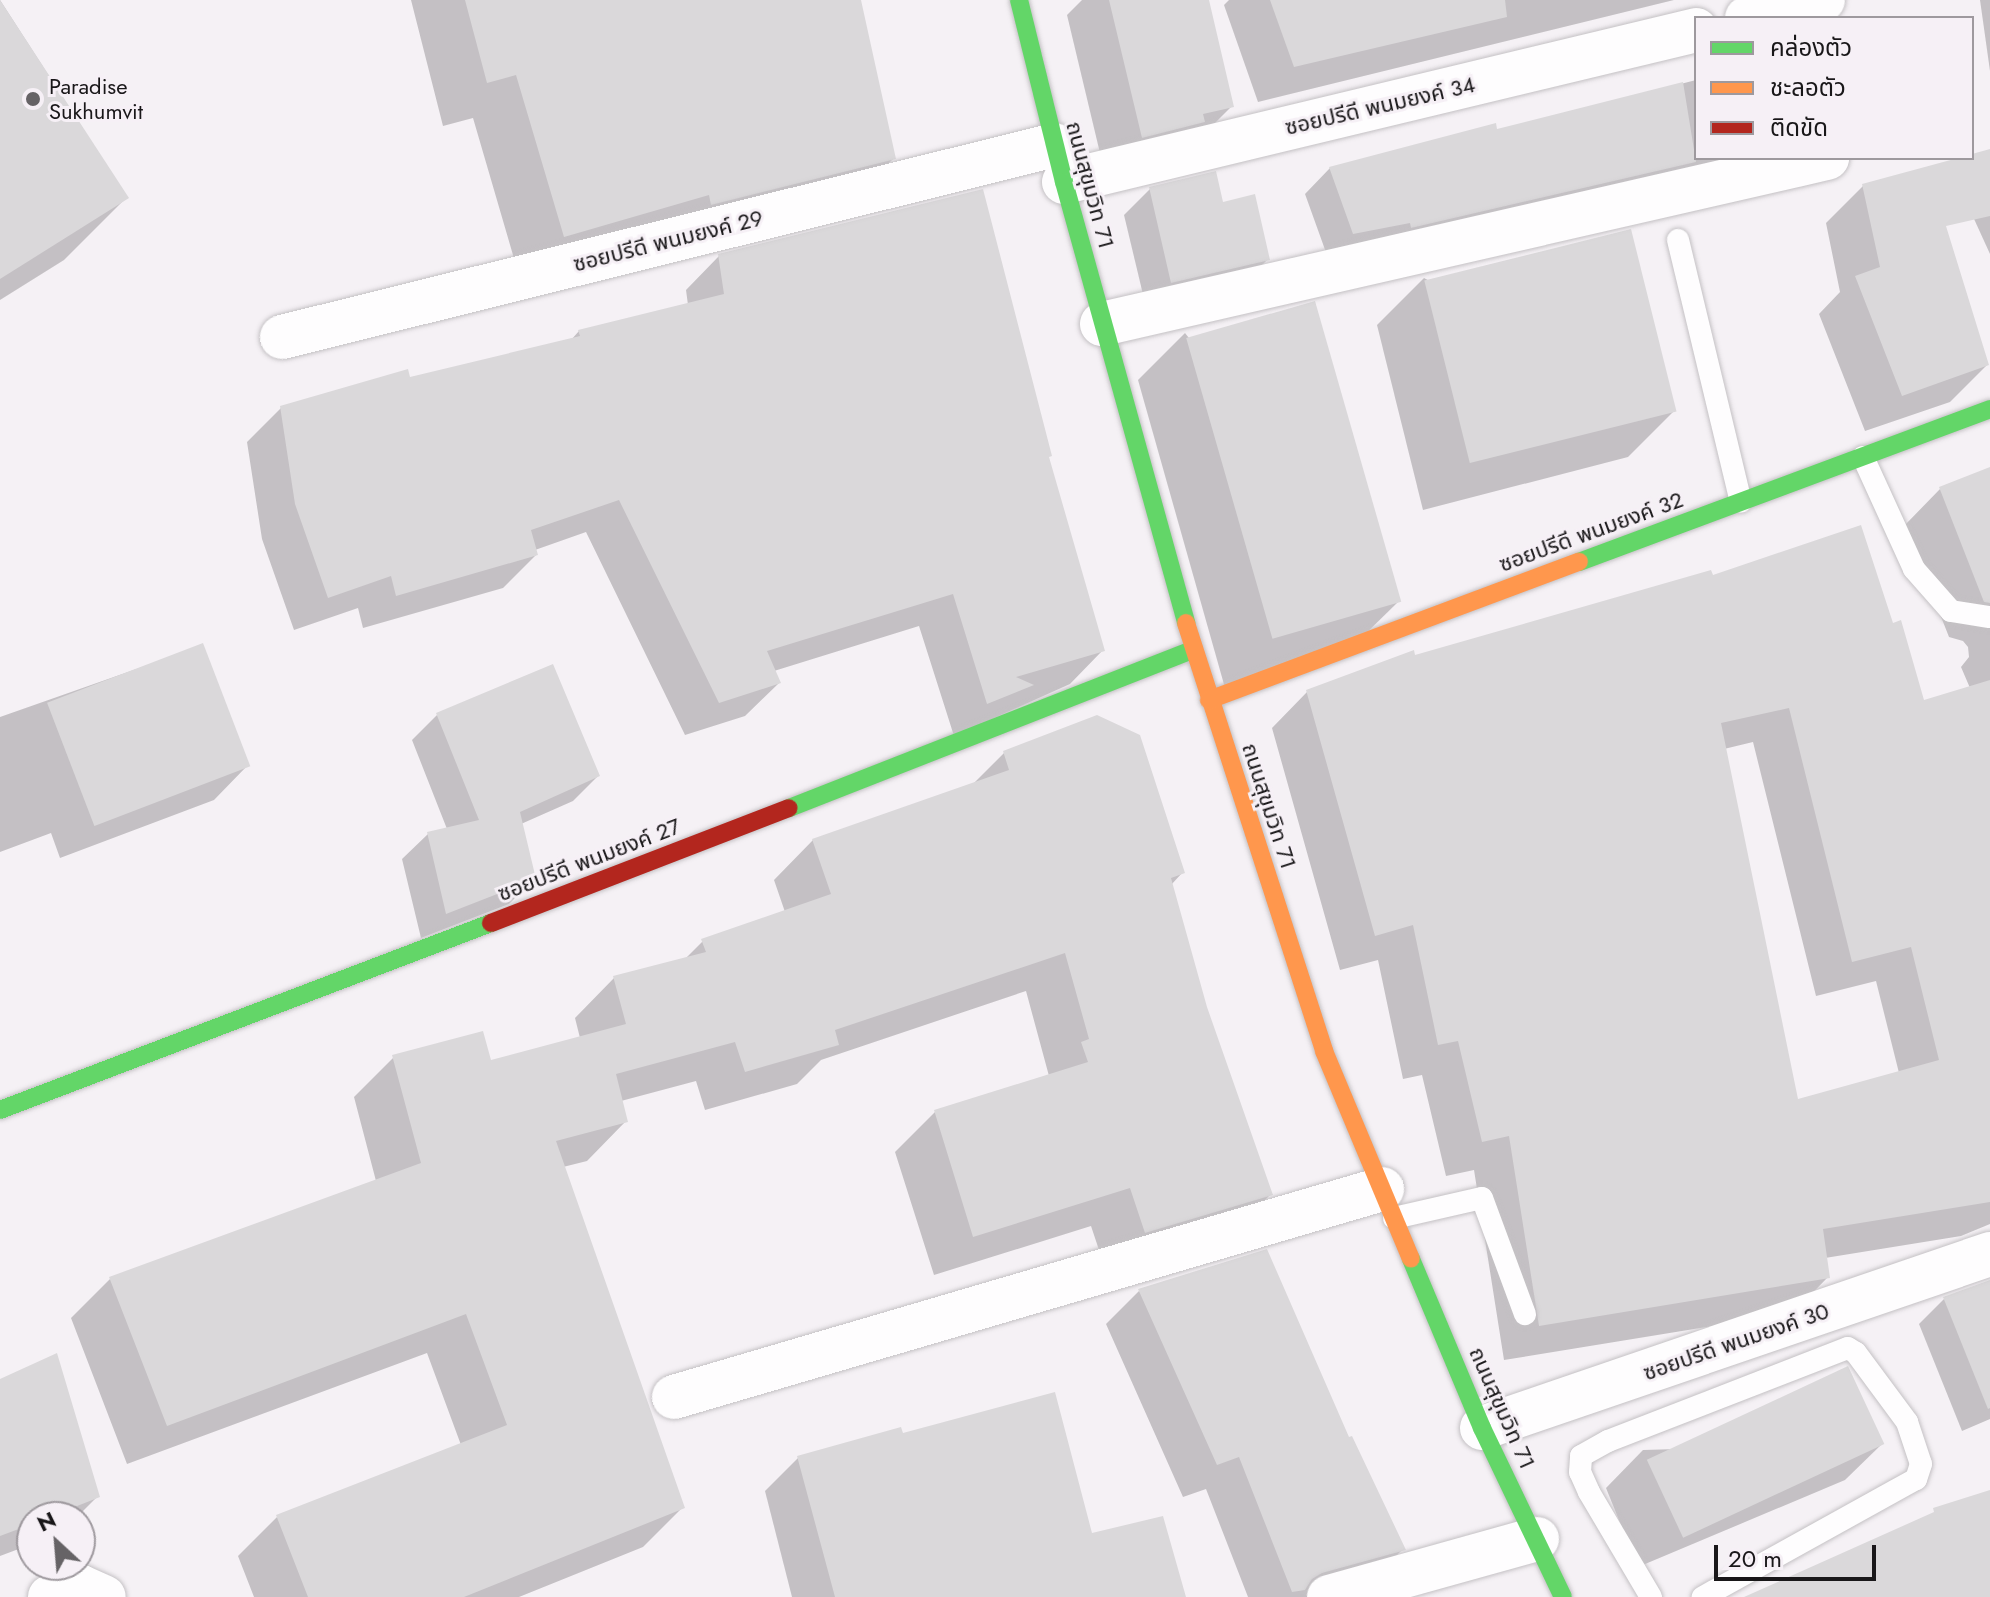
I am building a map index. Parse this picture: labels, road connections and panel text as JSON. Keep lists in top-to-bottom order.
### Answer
{
  "streets": {
    "street": [
      "ซอยปรีดี พนมยงค์ 34",
      "ถนนสุขุมวิท 71",
      "ซอยปรีดี พนมยงค์ 29",
      "ซอยปรีดี พนมยงค์ 32",
      "ซอยปรีดี พนมยงค์ 27",
      "ซอยปรีดี พนมยงค์ 30"
    ]
  },
  "crossings": [
    ["ซอยปรีดี พนมยงค์ 34", "ถนนสุขุมวิท 71"],
    ["ซอยปรีดี พนมยงค์ 34", "ซอยปรีดี พนมยงค์ 29"],
    ["ถนนสุขุมวิท 71", "ซอยปรีดี พนมยงค์ 29"],
    ["ถนนสุขุมวิท 71", "ซอยปรีดี พนมยงค์ 32"],
    ["ถนนสุขุมวิท 71", "ซอยปรีดี พนมยงค์ 27"],
    ["ถนนสุขุมวิท 71", "ซอยปรีดี พนมยงค์ 30"]
  ],
  "places": ["Paradise Sukhumvit"],
  "legend": ["คล่องตัว", "ชะลอตัว", "ติดขัด"],
  "scale_bar": "20 m",
  "north": "top left"
}
